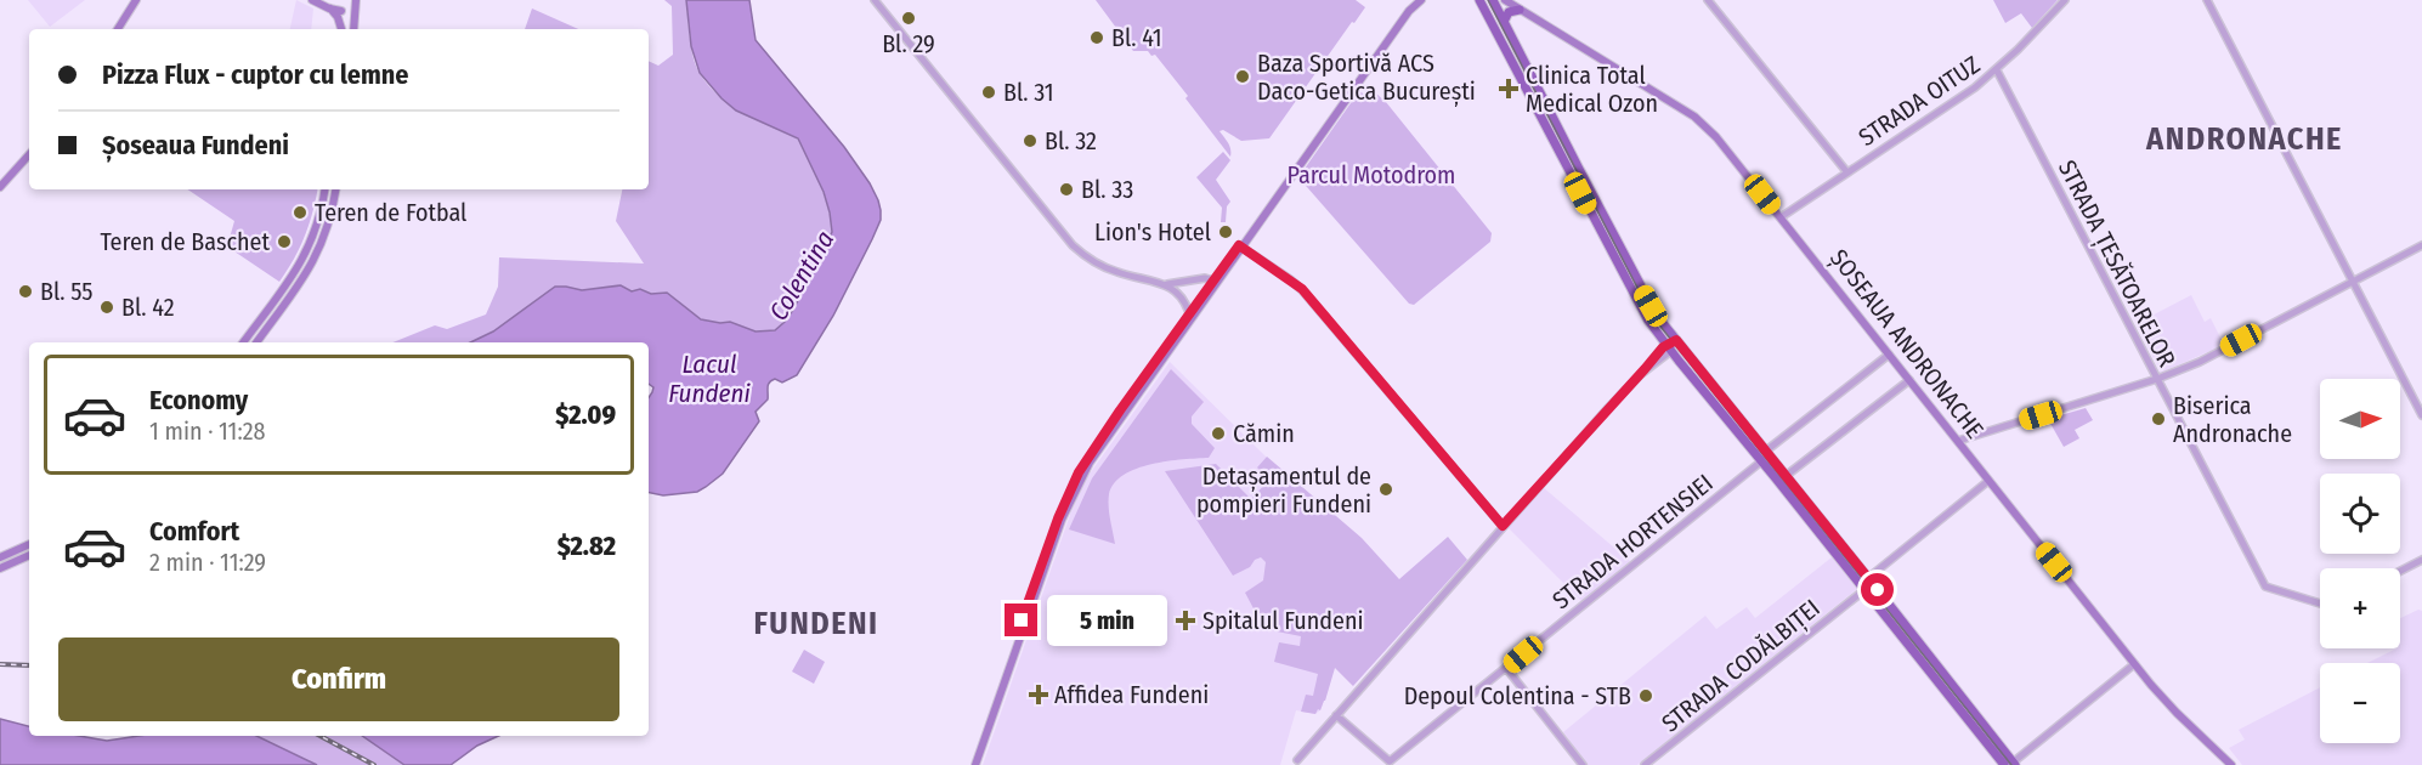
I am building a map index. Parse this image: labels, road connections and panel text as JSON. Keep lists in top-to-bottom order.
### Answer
{
  "streets": {
    "main road": ["ȘOSEAUA ANDRONACHE"],
    "street": [
      "STRADA OITUZ",
      "STRADA ȚESĂTOARELOR",
      "STRADA HORTENSIEI",
      "STRADA CODĂLBIȚEI"
    ]
  },
  "crossings": [
    ["STRADA OITUZ", "STRADA ȚESĂTOARELOR"],
    ["STRADA OITUZ", "ȘOSEAUA ANDRONACHE"],
    ["ȘOSEAUA ANDRONACHE", "STRADA HORTENSIEI"]
  ],
  "districts": ["ANDRONACHE", "FUNDENI"],
  "water": ["Colentina", "Lacul Fundeni"],
  "parks": ["Parcul Motodrom"],
  "places": {
    "other": [
      "Bl. 29",
      "Bl. 41",
      "Baza Sportivă ACS Daco-Getica București",
      "Bl. 31",
      "Bl. 32",
      "Bl. 33",
      "Teren de Fotbal",
      "Lion's Hotel",
      "Teren de Baschet",
      "Bl. 55",
      "Bl. 42",
      "Biserica Andronache",
      "Cămin",
      "Detașamentul de pompieri Fundeni",
      "Depoul Colentina - STB"
    ],
    "health": ["Clinica Total Medical Ozon", "Spitalul Fundeni", "Affidea Fundeni"]
  },
  "north": "right",
  "page": {
    "banner": ["Pizza Flux - cuptor cu lemne", "Șoseaua Fundeni"],
    "list": [
      {
        "name": "Economy",
        "note": "1 min · 11:28",
        "value": "$2.09"
      },
      {
        "name": "Comfort",
        "note": "2 min · 11:29",
        "value": "$2.82"
      }
    ],
    "map_buttons": ["+", "−"],
    "bubble": "5 min",
    "buttons": "Confirm"
  }
}
